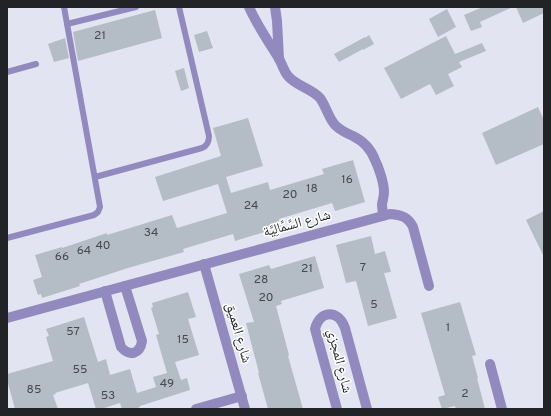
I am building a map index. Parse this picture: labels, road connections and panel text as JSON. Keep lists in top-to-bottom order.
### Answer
{
  "streets": {
    "street": ["شارع السَّمَّالِيَّة", "شارع العميق", "شارع المجزي"]
  },
  "crossings": [
    ["شارع السَّمَّالِيَّة", "شارع العميق"]
  ],
  "house_numbers": [
    "21",
    "16",
    "18",
    "20",
    "24",
    "34",
    "40",
    "64",
    "66",
    "7",
    "21",
    "28",
    "20",
    "5",
    "1",
    "57",
    "15",
    "55",
    "49",
    "85",
    "2",
    "53"
  ]
}
